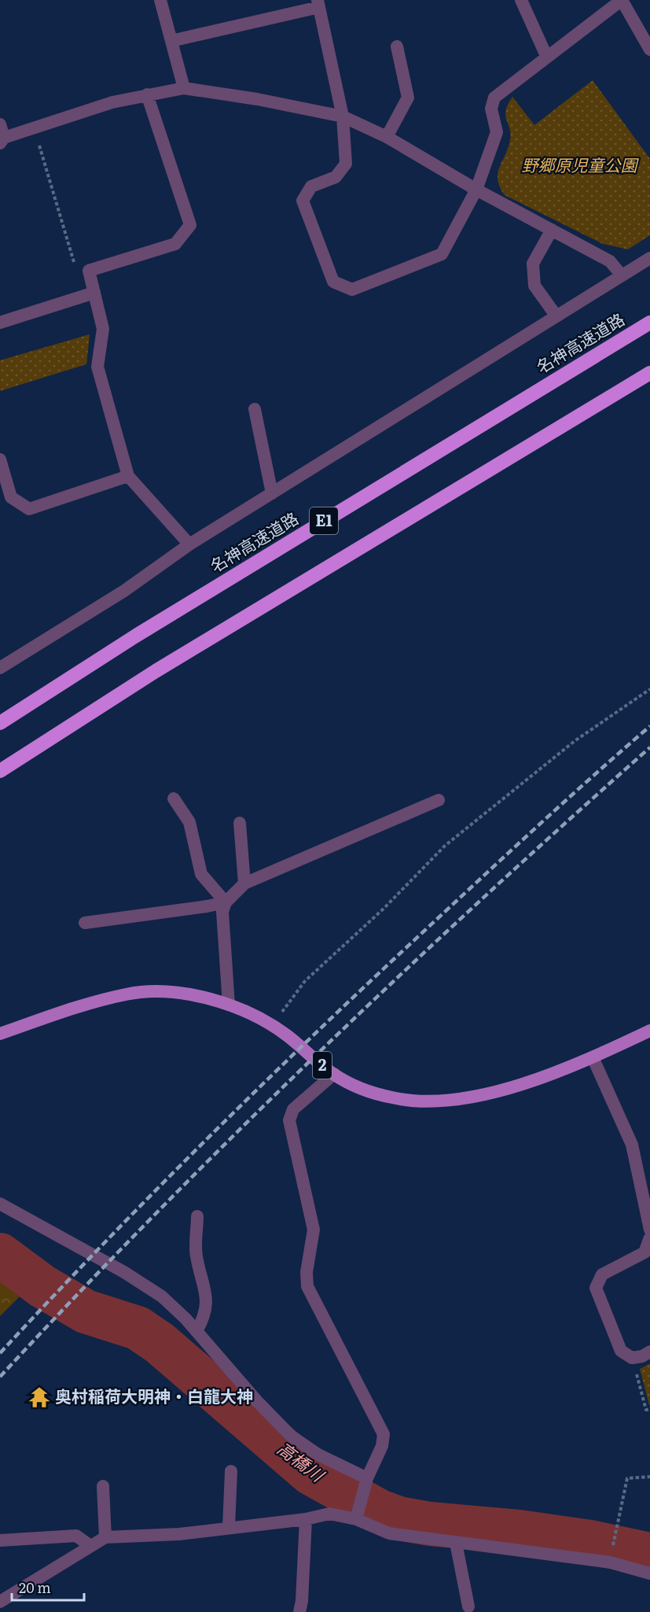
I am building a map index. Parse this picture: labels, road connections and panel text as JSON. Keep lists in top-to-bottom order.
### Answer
{
  "streets": {
    "highway": ["名神高速道路", "E1"],
    "main road": ["2"]
  },
  "water": ["高橋川"],
  "parks": ["野郷原児童公園"],
  "places": {
    "temple": ["奥村稲荷大明神・白龍大神"]
  },
  "scale_bar": "20 m"
}
